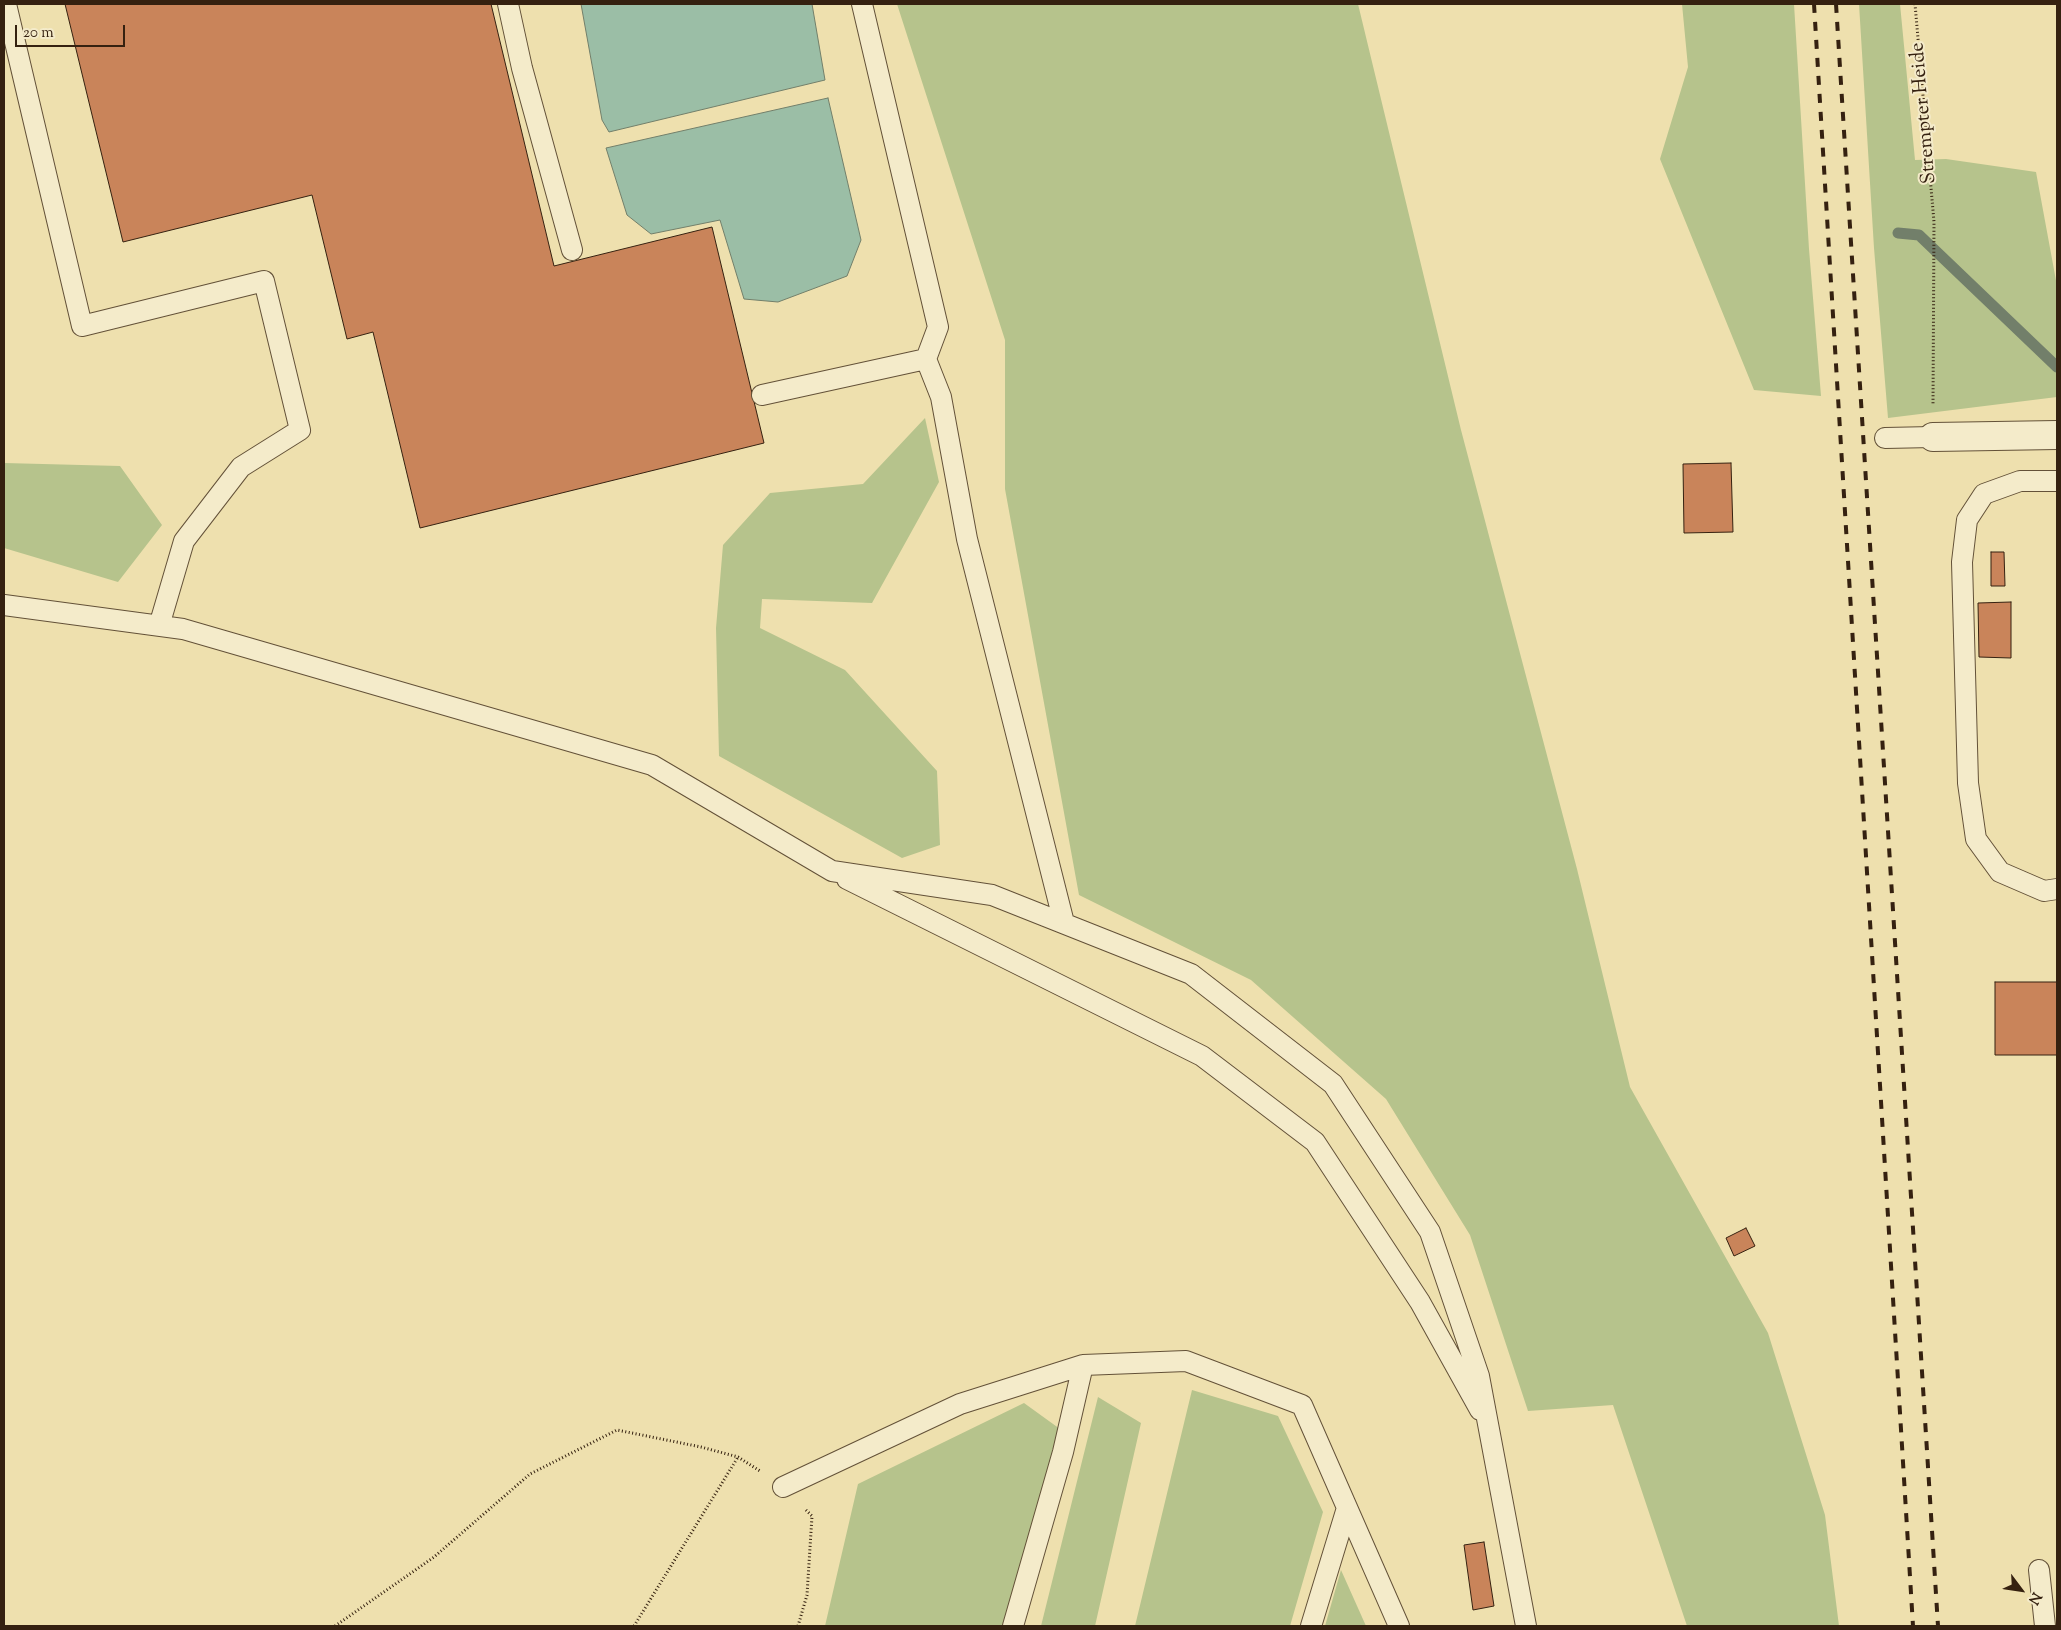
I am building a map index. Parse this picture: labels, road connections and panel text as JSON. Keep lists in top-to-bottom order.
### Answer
{
  "streets": {
    "path": ["Strempter Heide"]
  },
  "scale_bar": "20 m",
  "north": "bottom right"
}
